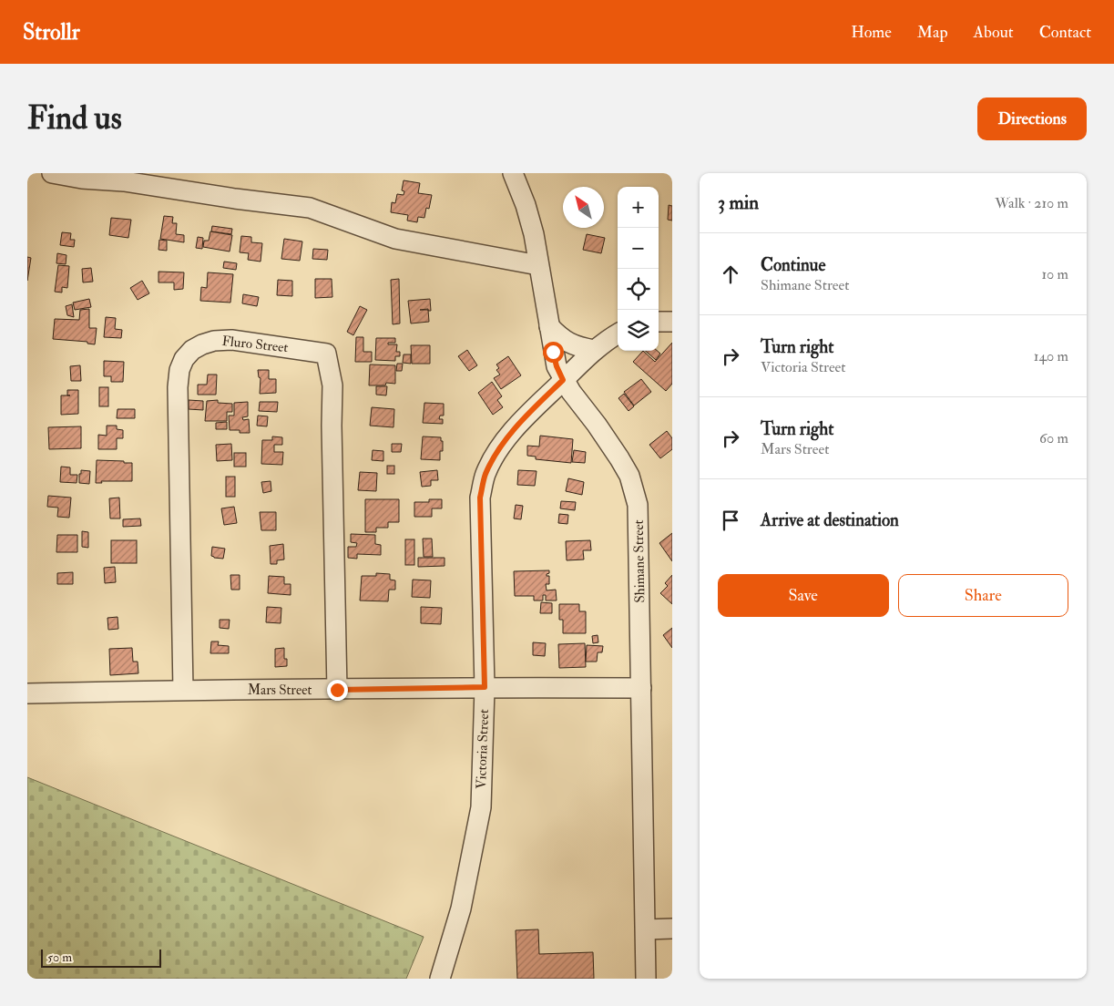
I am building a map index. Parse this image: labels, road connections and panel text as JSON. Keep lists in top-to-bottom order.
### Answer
{
  "streets": {
    "street": [
      "Fluro Street",
      "Shimane Street",
      "Mars Street",
      "Victoria Street"
    ]
  },
  "crossings": [
    ["Fluro Street", "Mars Street"],
    ["Shimane Street", "Mars Street"],
    ["Shimane Street", "Victoria Street"],
    ["Mars Street", "Victoria Street"]
  ],
  "scale_bar": "50 m",
  "north": "top left",
  "page": {
    "header": "Strollr",
    "nav": [
      "Home",
      "Map",
      "About",
      "Contact"
    ],
    "buttons": [
      "Directions",
      ["Save", "Share"]
    ],
    "title": "Find us",
    "heading": ["3 min", "Walk · 210 m"],
    "map_buttons": ["+", "−"],
    "list": [
      ["Continue", "Shimane Street", "10 m"],
      ["Turn right", "Victoria Street", "140 m"],
      ["Turn right", "Mars Street", "60 m"],
      "Arrive at destination"
    ],
    "scale": "50 m"
  }
}
